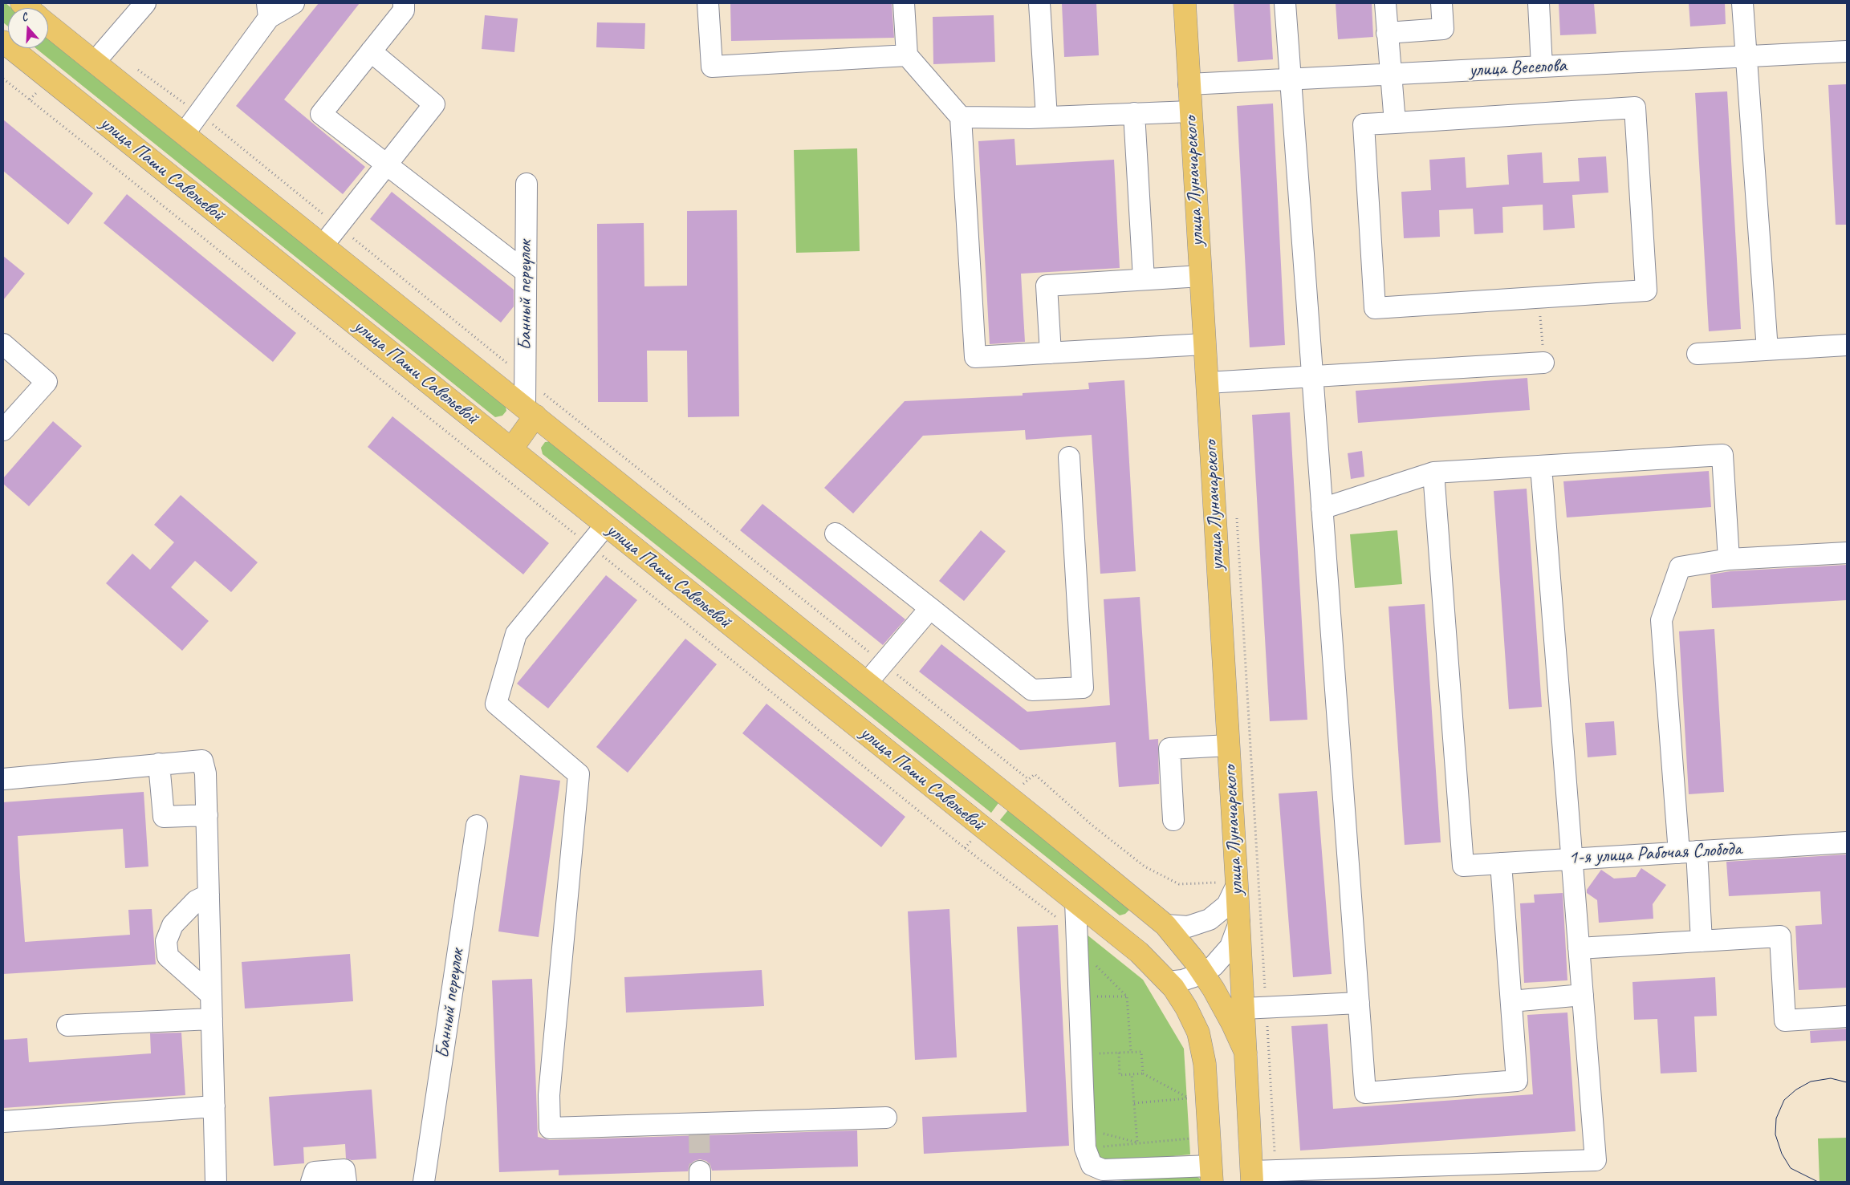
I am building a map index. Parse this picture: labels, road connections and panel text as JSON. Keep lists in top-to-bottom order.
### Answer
{
  "streets": {
    "main road": ["улица Паши Савельевой", "улица Луначарского"],
    "street": ["улица Веселова", "Банный переулок", "1-я улица Рабочая Слобода"]
  },
  "crossings": [
    ["улица Веселова", "улица Луначарского"]
  ],
  "north": "top"
}
